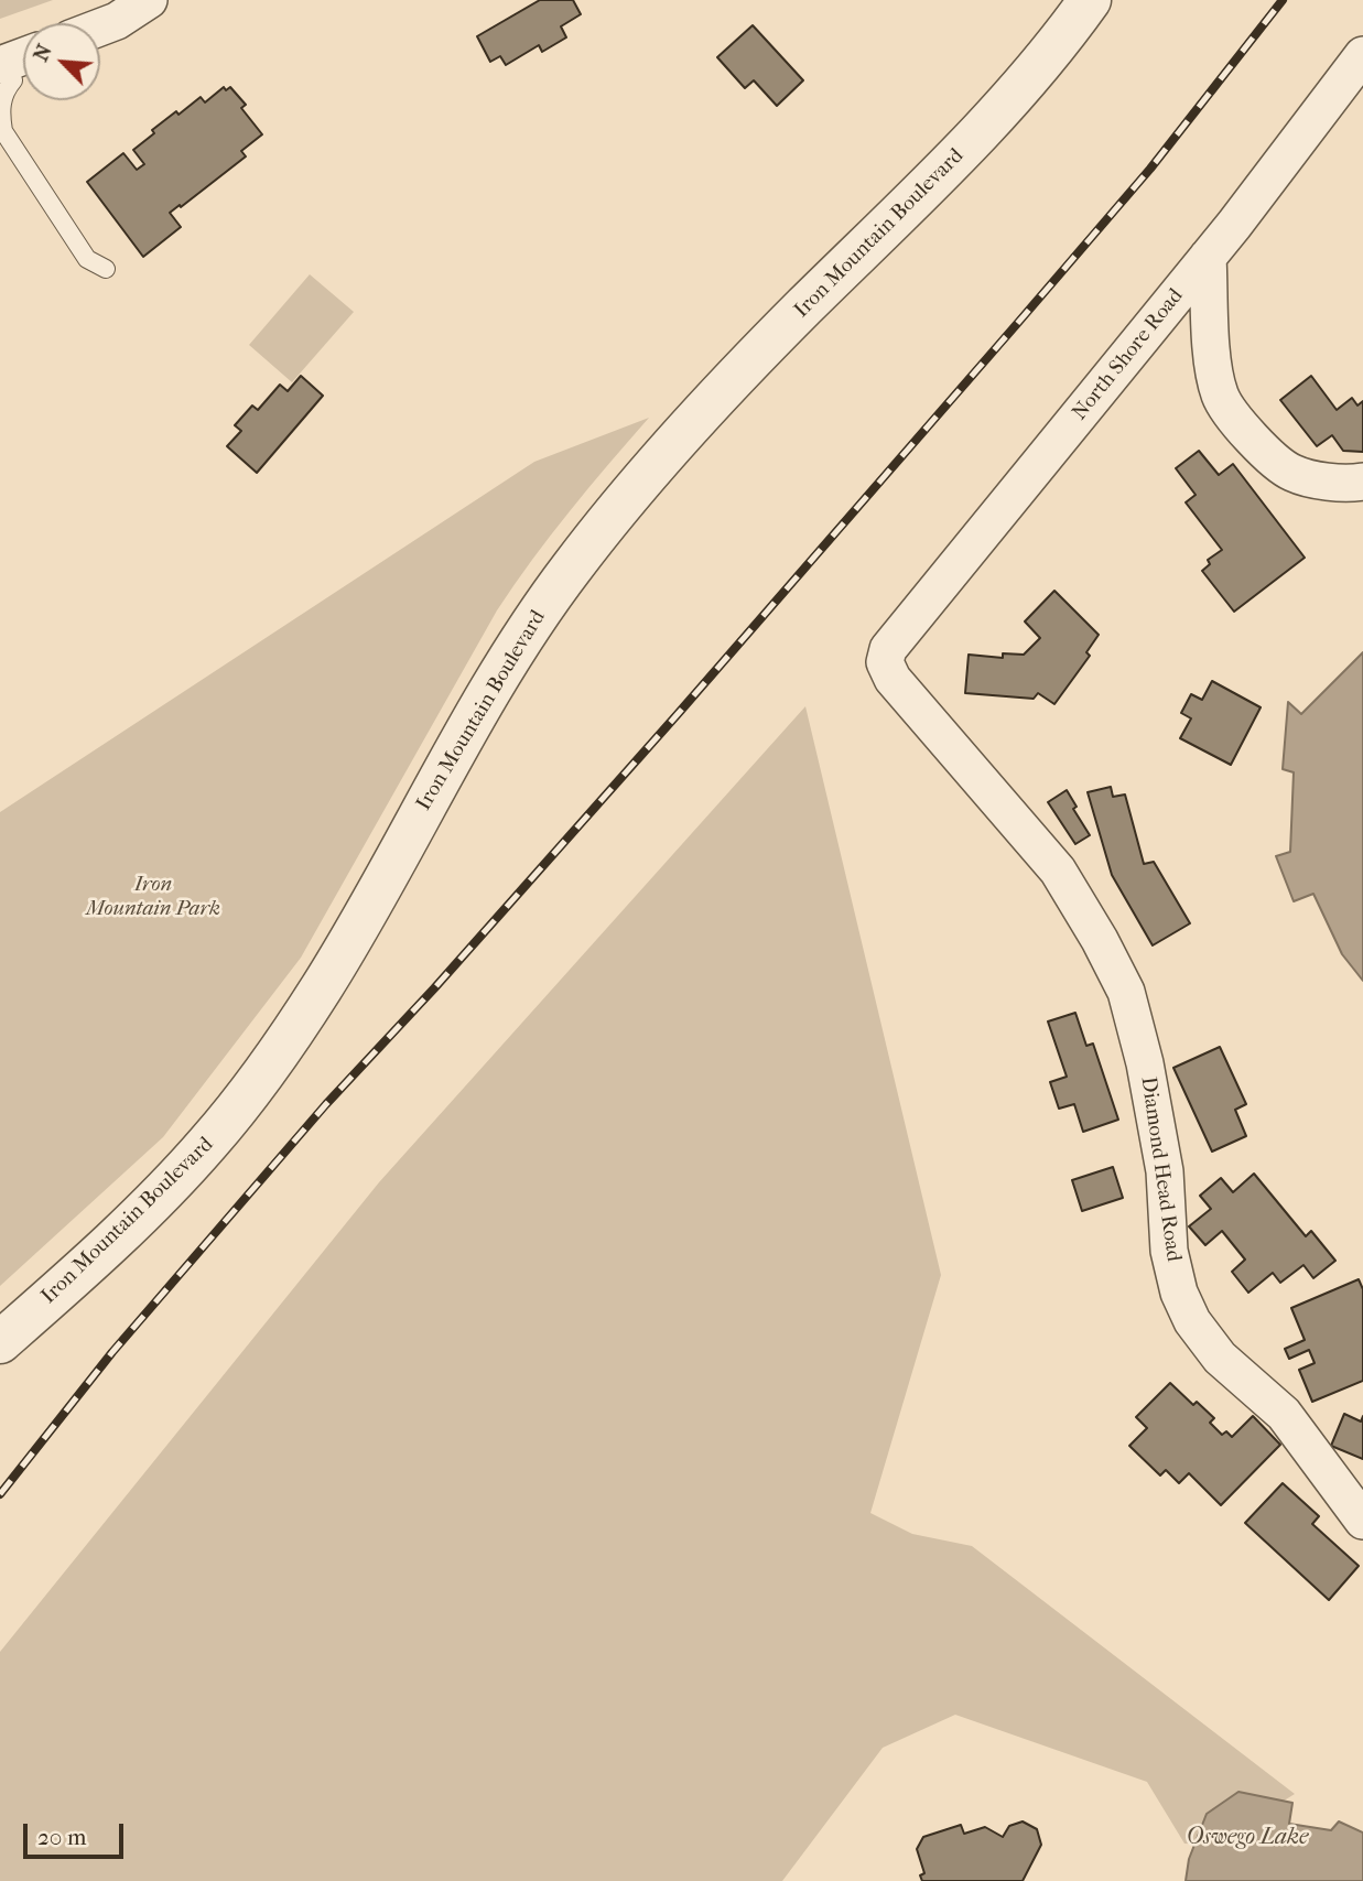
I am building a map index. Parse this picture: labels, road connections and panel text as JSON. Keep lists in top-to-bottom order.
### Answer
{
  "streets": {
    "street": ["Iron Mountain Boulevard", "North Shore Road", "Diamond Head Road"]
  },
  "crossings": [
    ["North Shore Road", "Diamond Head Road"]
  ],
  "water": ["Oswego Lake"],
  "parks": ["Iron Mountain Park"],
  "scale_bar": "20 m",
  "north": "top left"
}
